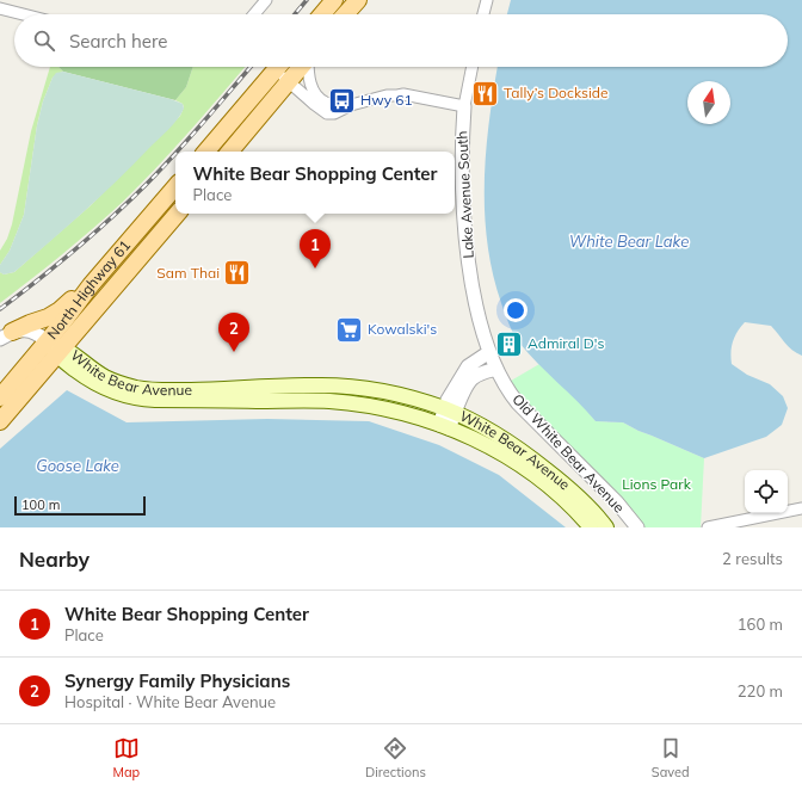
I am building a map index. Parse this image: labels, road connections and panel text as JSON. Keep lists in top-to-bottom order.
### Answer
{
  "streets": {
    "main road": ["North Highway 61", "White Bear Avenue"],
    "street": ["Lake Avenue South", "Old White Bear Avenue"]
  },
  "crossings": [
    ["Lake Avenue South", "Old White Bear Avenue"],
    ["North Highway 61", "White Bear Avenue"]
  ],
  "water": ["White Bear Lake", "Goose Lake"],
  "parks": ["Lions Park"],
  "places": {
    "restaurant": ["Tally’s Dockside", "Sam Thai"],
    "bus stop": ["Hwy 61"],
    "supermarket": ["Kowalski's"],
    "building": ["Admiral D's"]
  },
  "scale_bar": "100 m",
  "north": "top",
  "page": {
    "search": "Search here",
    "popup": ["White Bear Shopping Center", "Place"],
    "pins": ["1", "2"],
    "scale": "100 m",
    "heading": ["Nearby", "2 results"],
    "list": [
      {
        "mark": "1",
        "name": "White Bear Shopping Center",
        "note": "Place",
        "value": "160 m"
      },
      {
        "mark": "2",
        "name": "Synergy Family Physicians",
        "note": "Hospital · White Bear Avenue",
        "value": "220 m"
      }
    ],
    "nav": ["Map", "Directions", "Saved"]
  }
}
